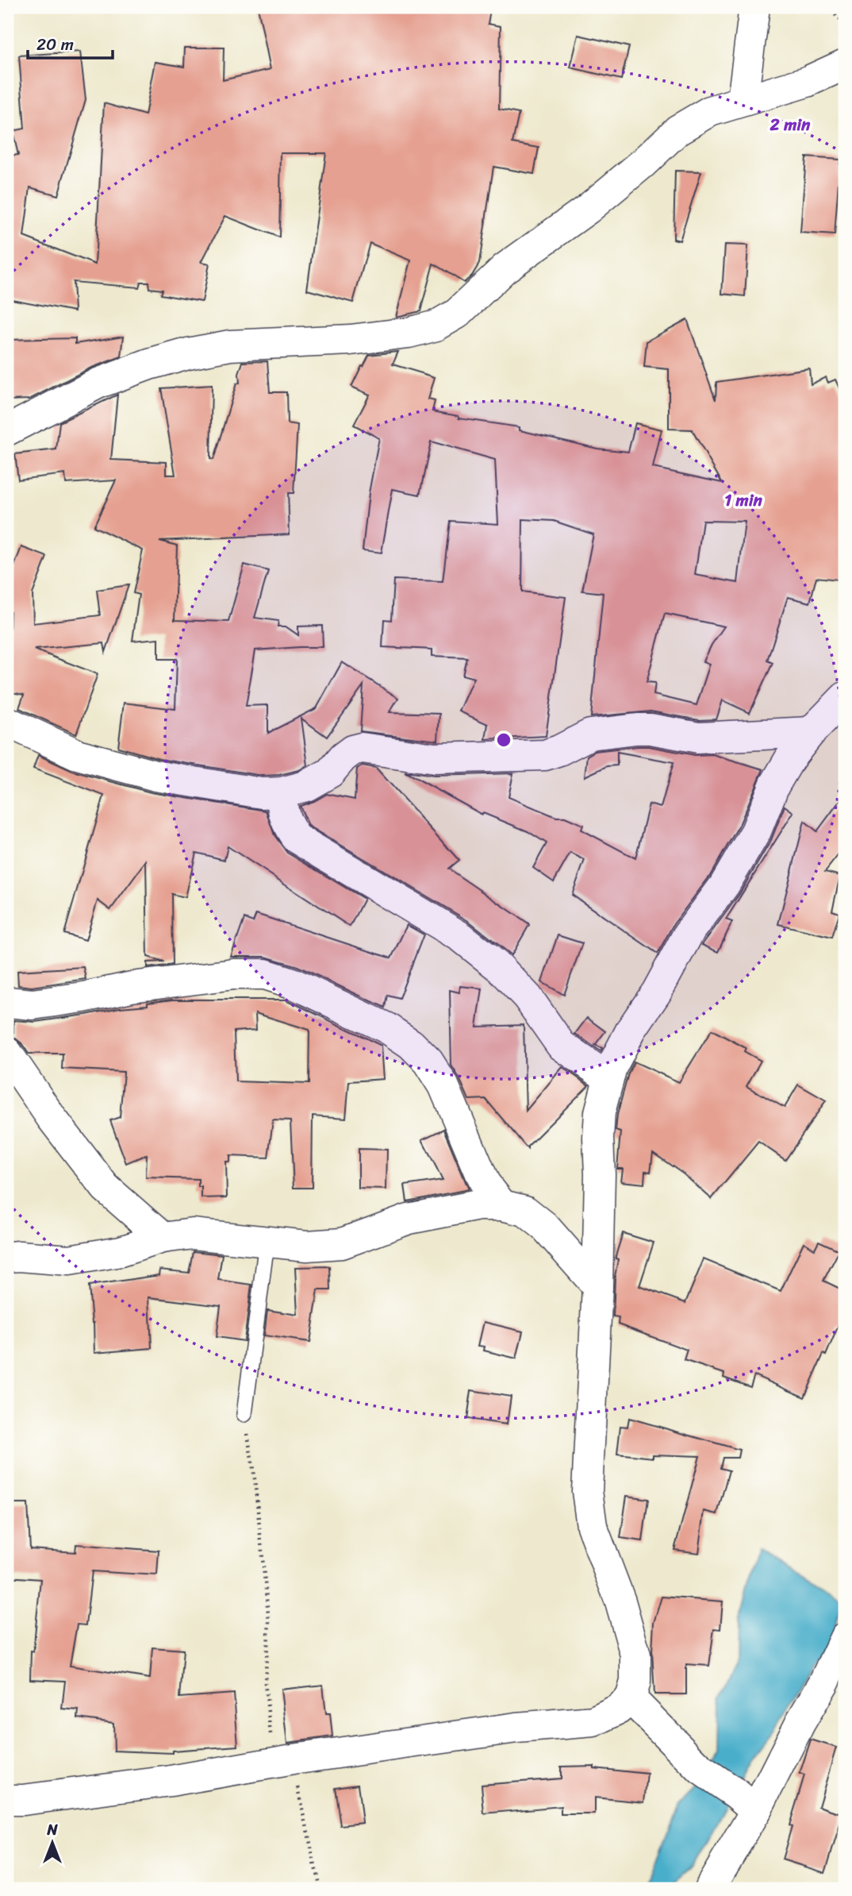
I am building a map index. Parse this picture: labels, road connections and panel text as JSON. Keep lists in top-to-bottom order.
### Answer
{
  "scale_bar": "20 m",
  "north": "top",
  "rings": ["2 min", "1 min"]
}
